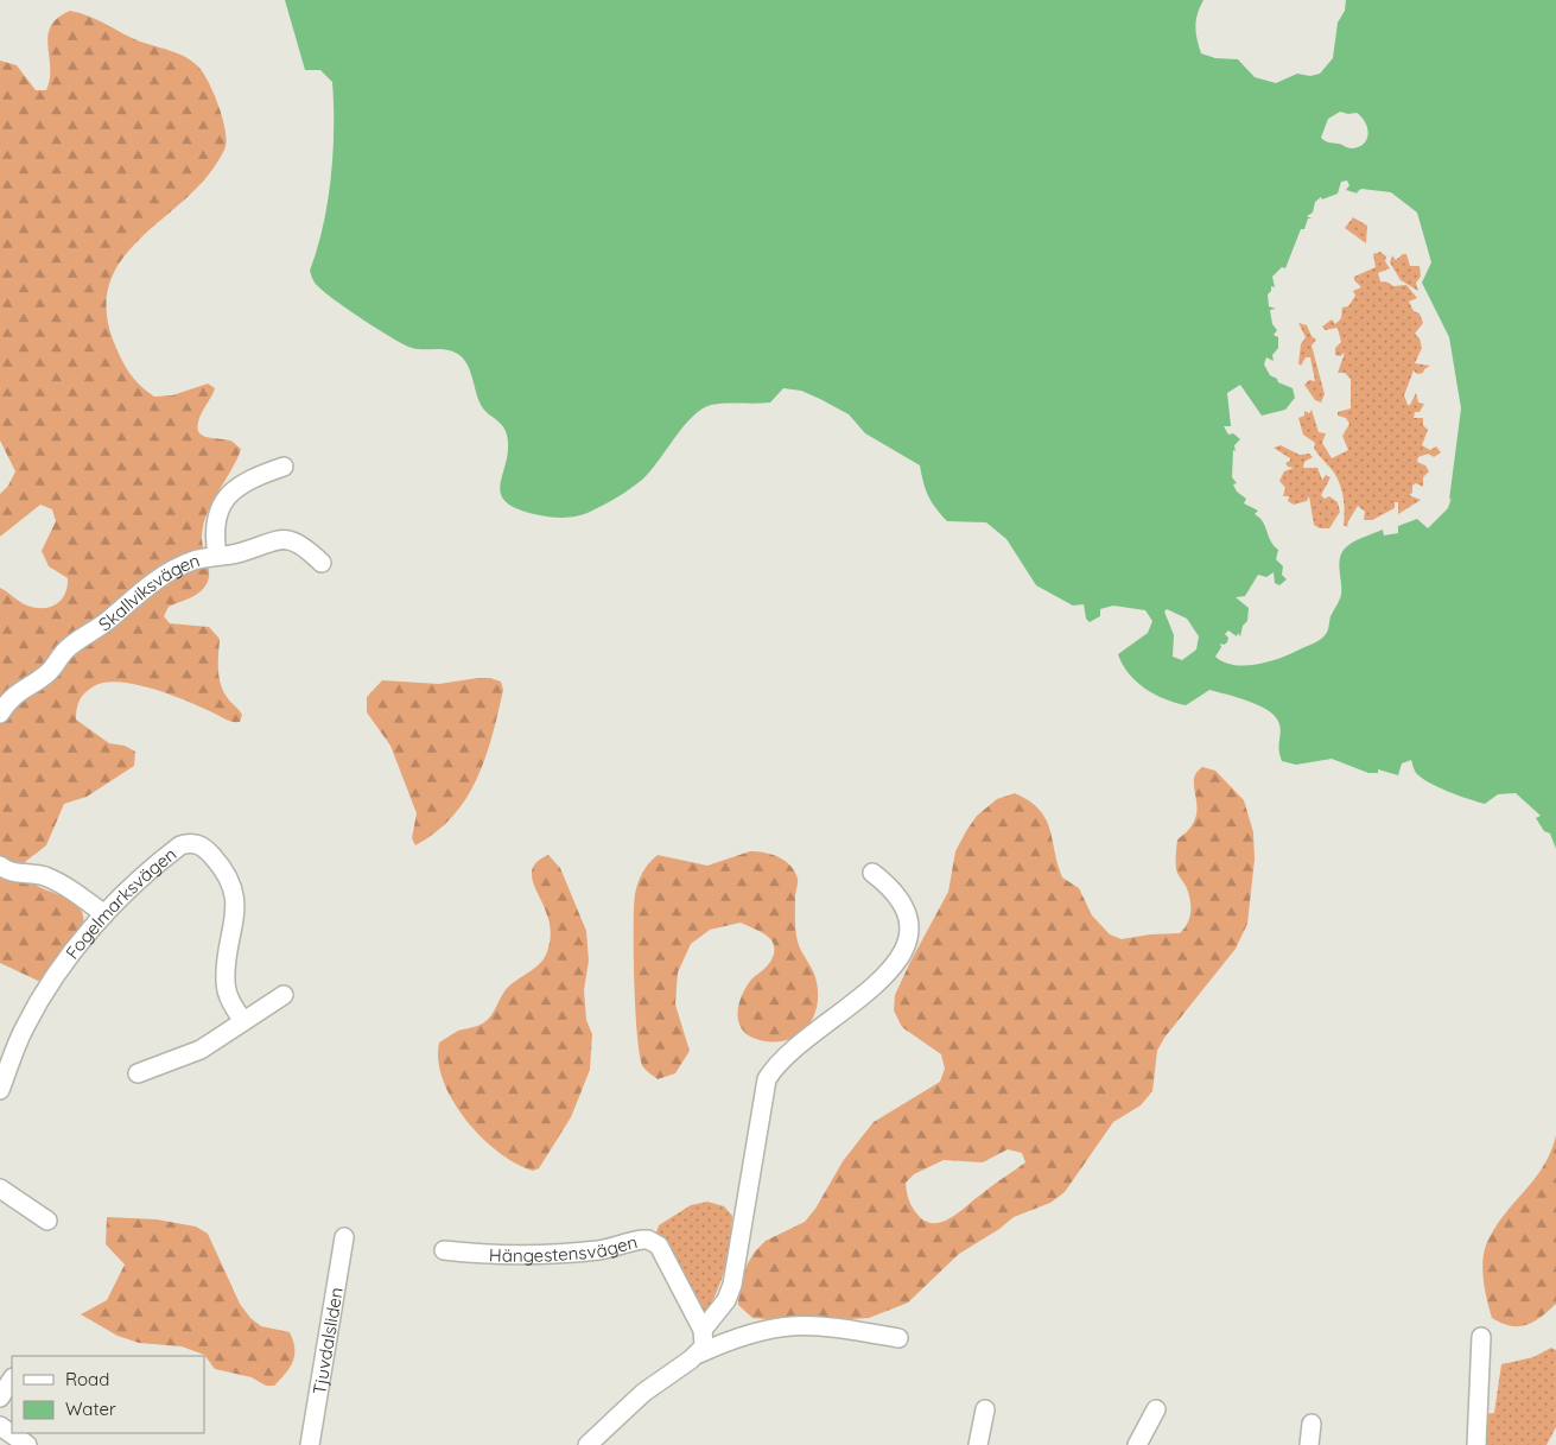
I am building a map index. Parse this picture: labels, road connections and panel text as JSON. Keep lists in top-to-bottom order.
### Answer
{
  "streets": {
    "street": [
      "Skallviksvägen",
      "Fogelmarksvägen",
      "Hängestensvägen",
      "Tjuvdalsliden"
    ]
  },
  "legend": ["Road", "Water"]
}
